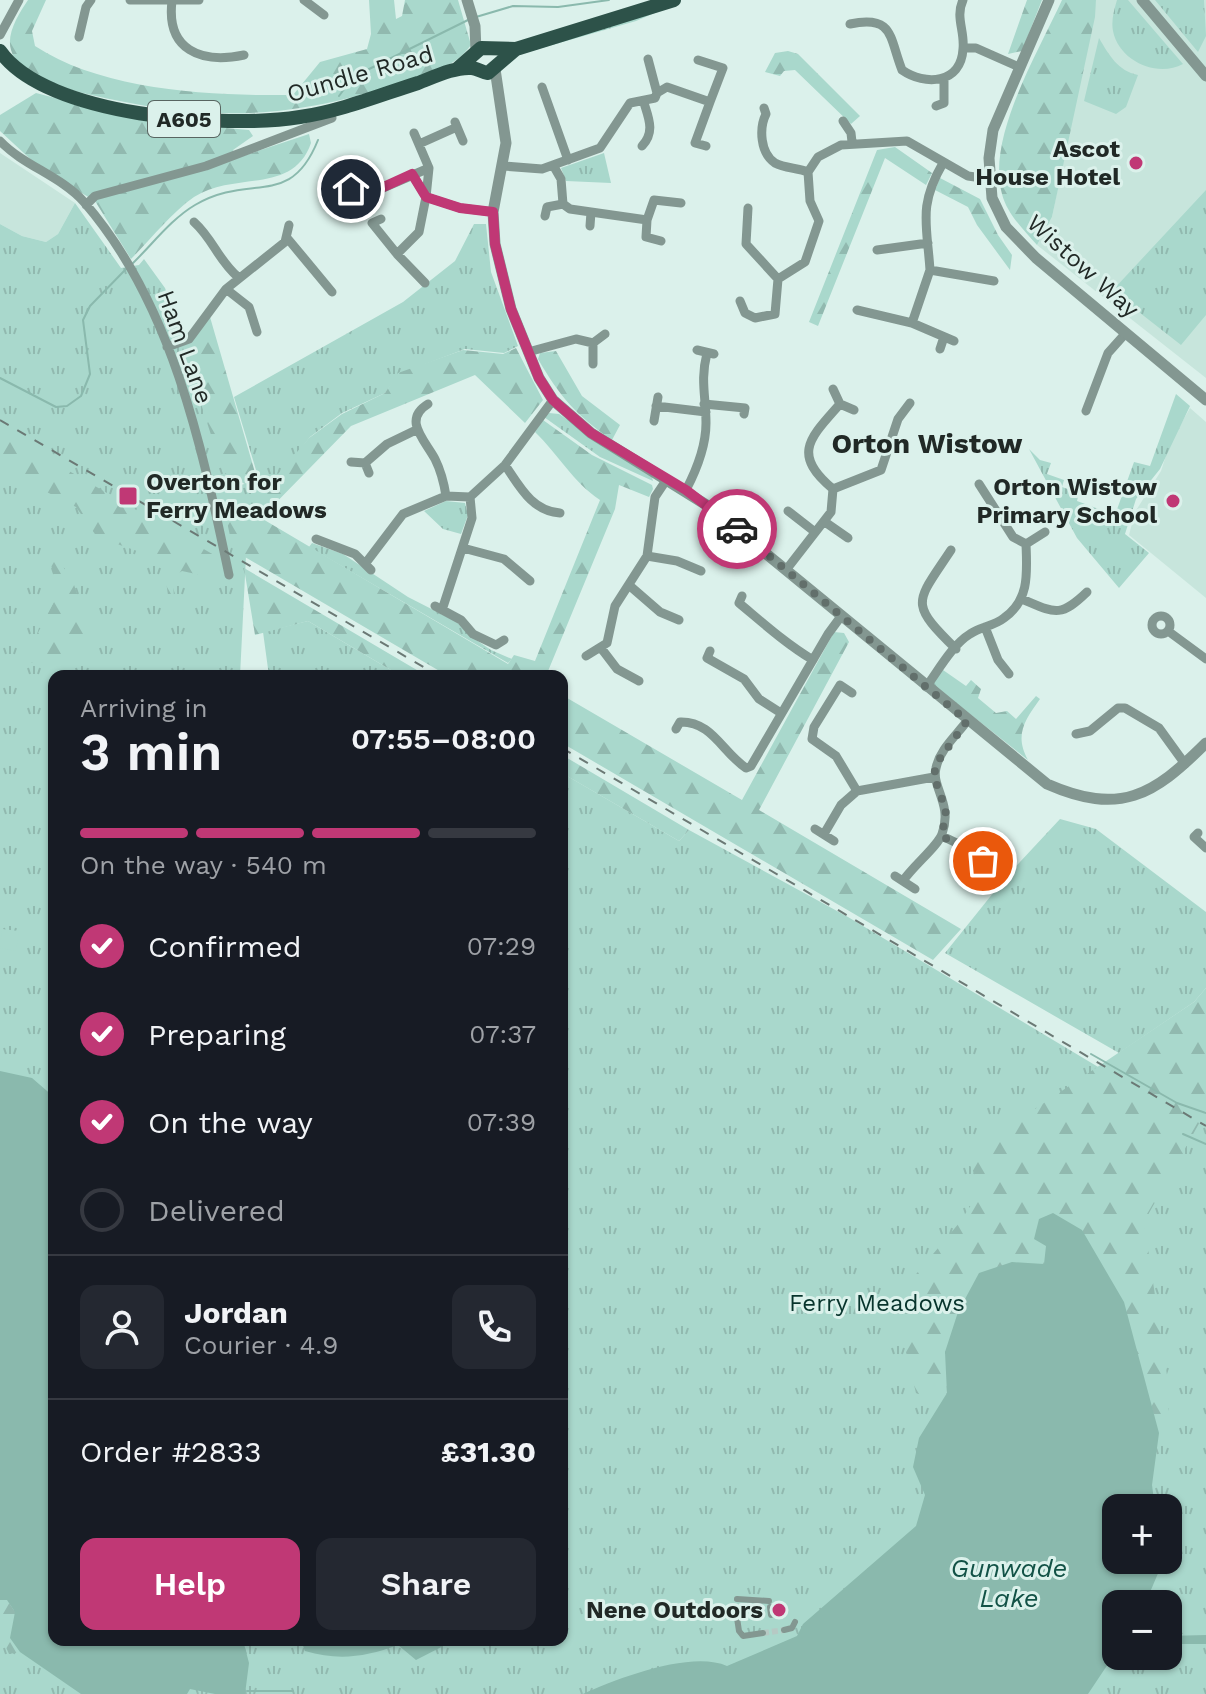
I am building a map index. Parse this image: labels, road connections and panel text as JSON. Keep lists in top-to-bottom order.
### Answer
{
  "streets": {
    "main road": ["Oundle Road", "A605"],
    "street": ["Wistow Way", "Ham Lane"]
  },
  "crossings": [
    ["Oundle Road", "A605"]
  ],
  "districts": ["Orton Wistow"],
  "water": ["Gunwade Lake"],
  "parks": ["Ferry Meadows"],
  "places": {
    "other": ["Ascot House Hotel", "Orton Wistow Primary School", "Nene Outdoors"],
    "transit": ["Overton for Ferry Meadows"]
  },
  "page": {
    "heading": ["3 min", "Arriving in", "07:55–08:00"],
    "panel": [
      "Jordan",
      "Courier · 4.9",
      "Order #2833",
      "£31.30"
    ],
    "bar": "On the way · 540 m",
    "list": [
      ["Confirmed", "07:29"],
      ["Preparing", "07:37"],
      ["On the way", "07:39"],
      "Delivered"
    ],
    "map_buttons": ["+", "−"],
    "buttons": ["Help", "Share"]
  }
}
